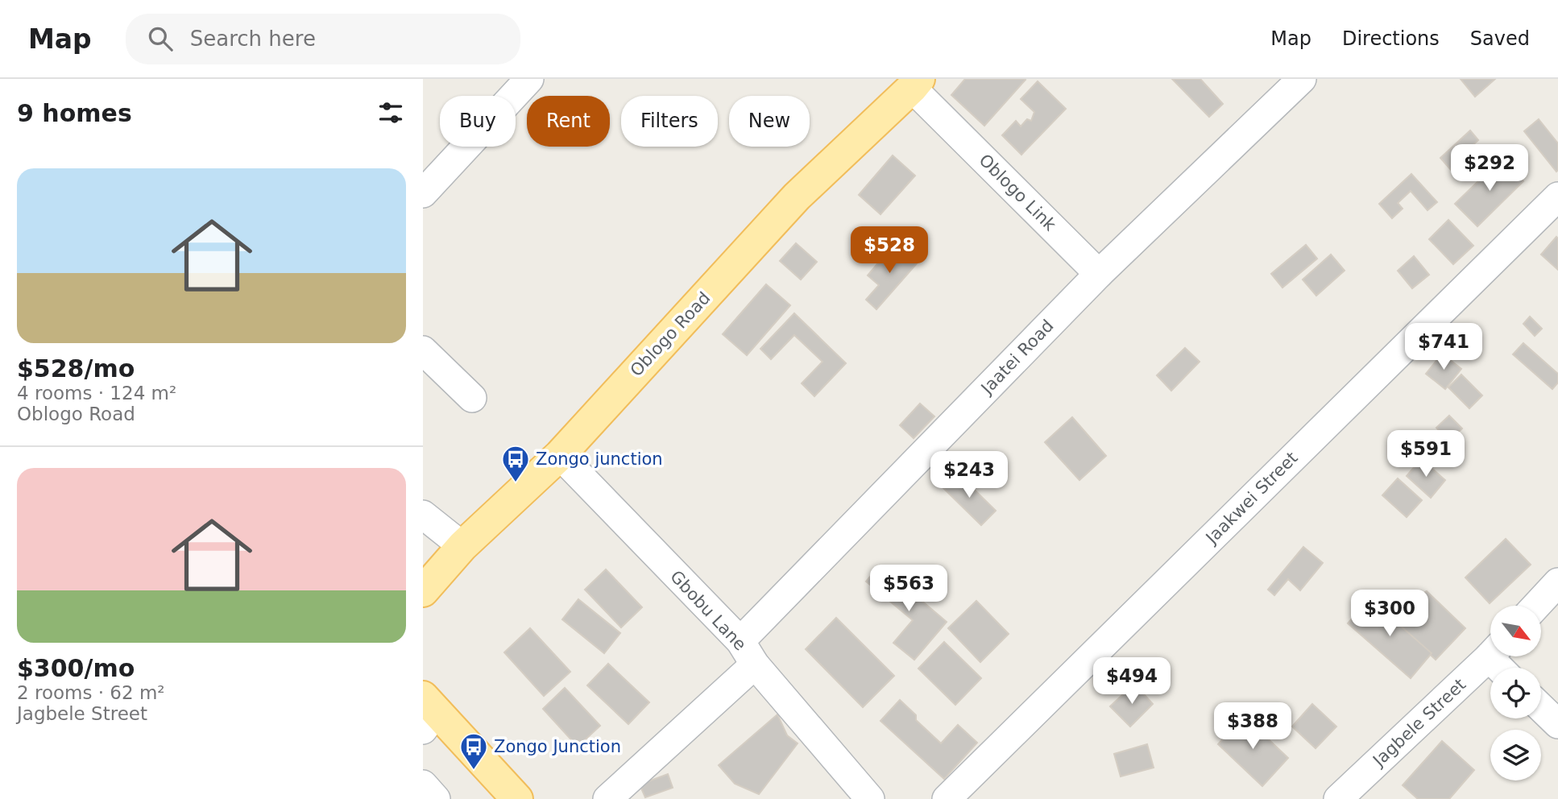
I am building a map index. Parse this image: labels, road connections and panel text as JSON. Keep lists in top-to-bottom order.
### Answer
{
  "streets": {
    "main road": ["Oblogo Road"],
    "street": [
      "Oblogo Link",
      "Jaatei Road",
      "Jaakwei Street",
      "Gbobu Lane",
      "Jagbele Street"
    ]
  },
  "crossings": [
    ["Oblogo Link", "Oblogo Road"],
    ["Oblogo Link", "Jaatei Road"],
    ["Oblogo Road", "Gbobu Lane"],
    ["Jaatei Road", "Gbobu Lane"]
  ],
  "places": {
    "bus stop": ["Zongo junction", "Zongo Junction"]
  },
  "north": "bottom right",
  "page": {
    "header": "Map",
    "search": "Search here",
    "nav": ["Map", "Directions", "Saved"],
    "heading": "9 homes",
    "chip": [
      "Buy",
      "Rent",
      "Filters",
      "New"
    ],
    "price": [
      "$292",
      "$528",
      "$741",
      "$591",
      "$243",
      "$563",
      "$300",
      "$494",
      "$388"
    ],
    "list": [
      {
        "name": "$528/mo",
        "note": "4 rooms · 124 m² · Oblogo Road"
      },
      {
        "name": "$300/mo",
        "note": "2 rooms · 62 m² · Jagbele Street"
      }
    ]
  }
}
